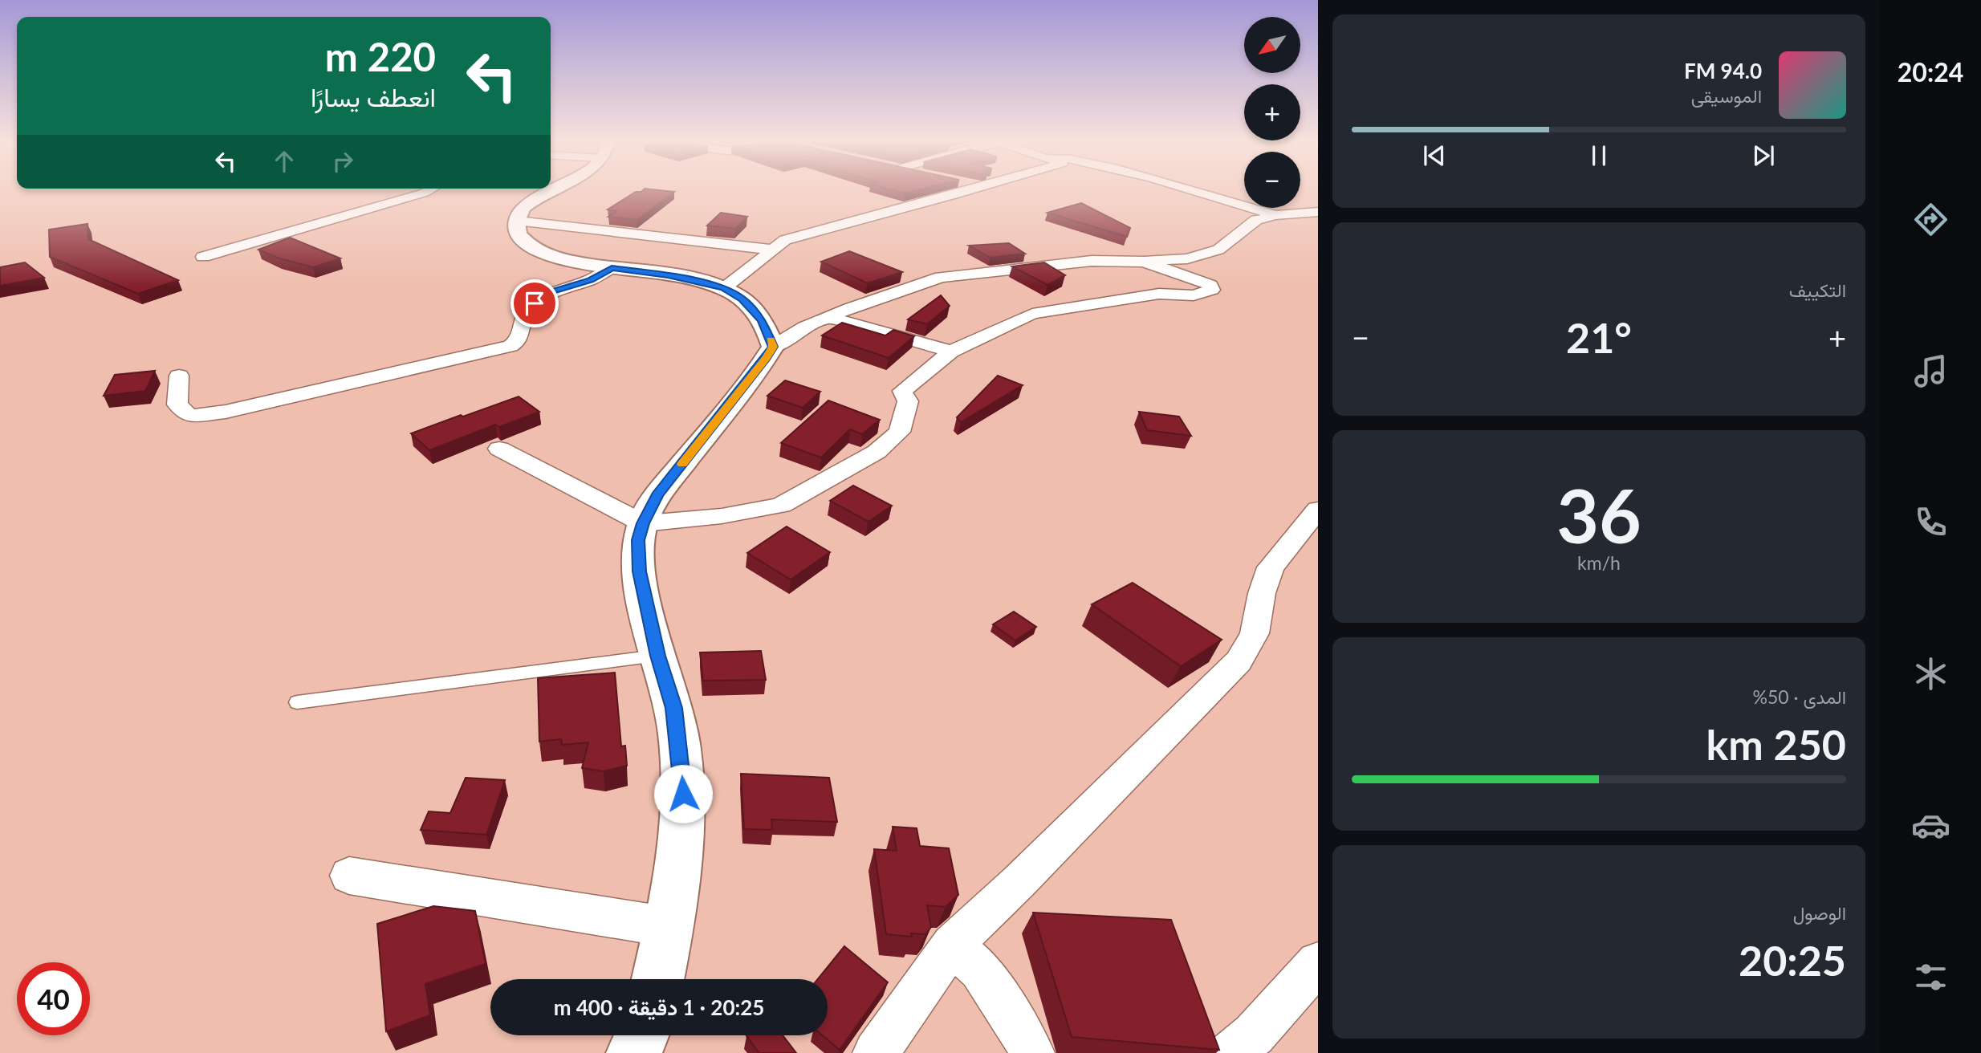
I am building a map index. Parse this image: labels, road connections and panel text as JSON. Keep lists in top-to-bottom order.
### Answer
{
  "north": "bottom left",
  "page": {
    "tabs": "20:24",
    "map_buttons": ["+", "−"],
    "turn": ["220 m", "انعطف يسارًا"],
    "song": ["94.0 FM", "الموسيقى"],
    "tile": [
      "التكييف",
      ["36", "km/h"],
      ["المدى · 50%", "250 km"],
      ["الوصول", "20:25"]
    ],
    "heat": ["−", "21°", "+"],
    "limit": "40",
    "trip": "20:25 · 1 دقيقة · 400 m"
  }
}
